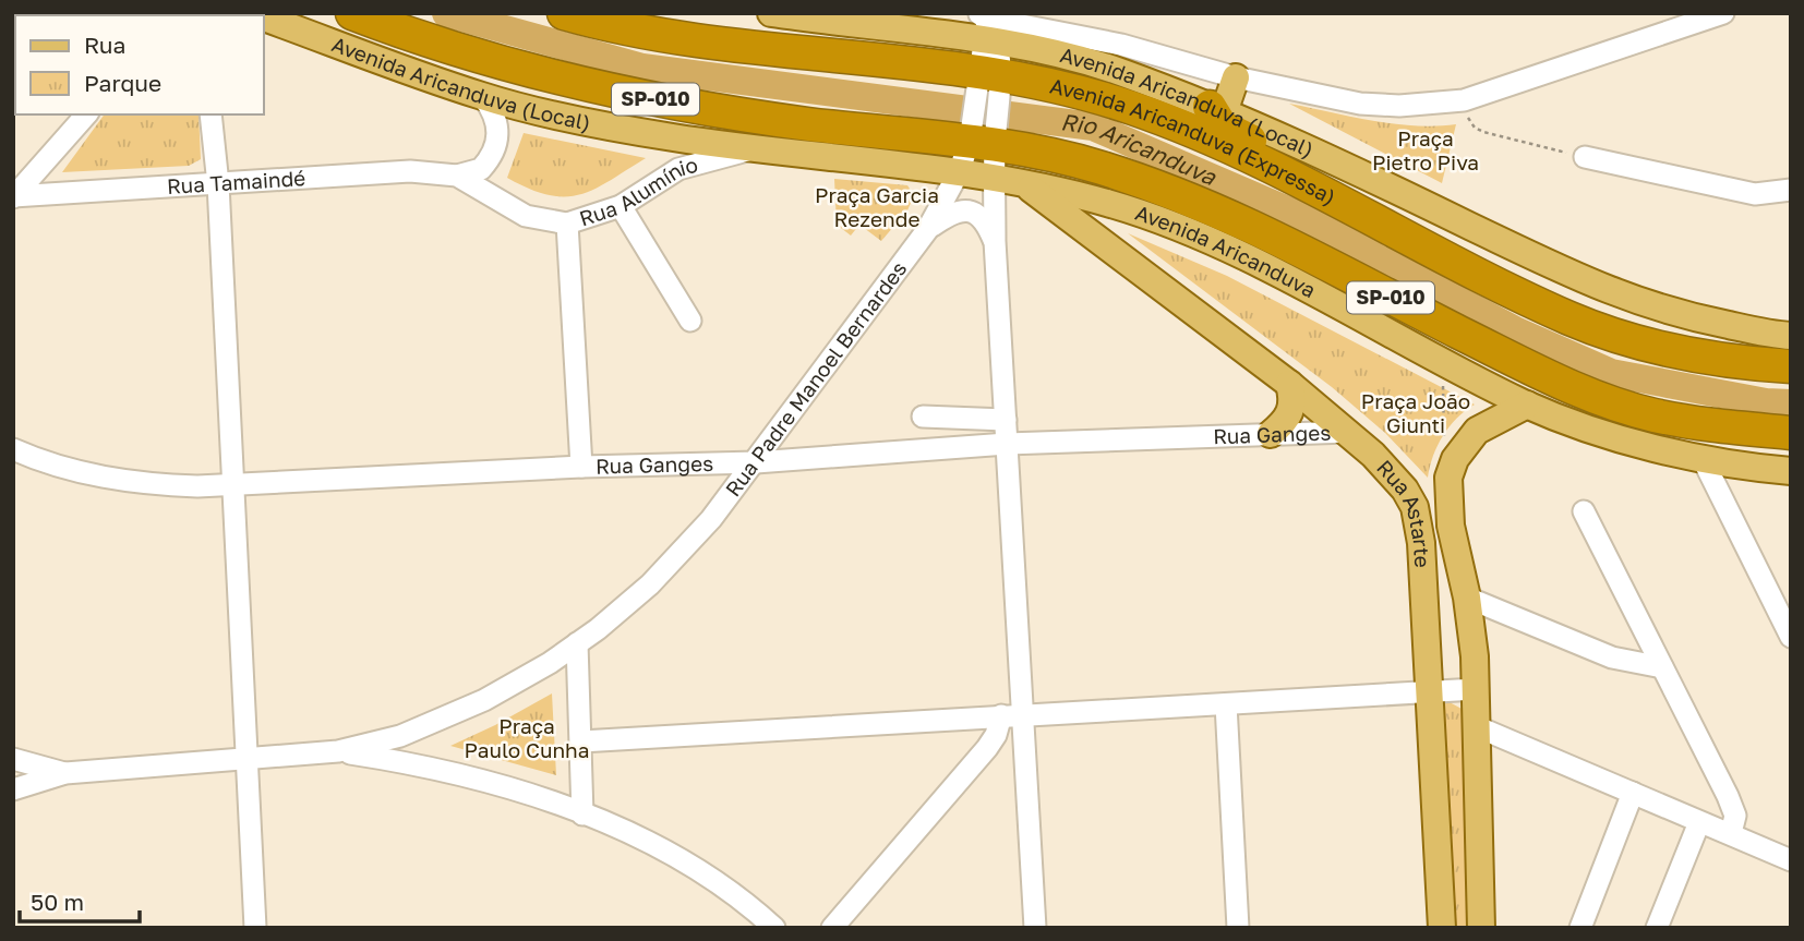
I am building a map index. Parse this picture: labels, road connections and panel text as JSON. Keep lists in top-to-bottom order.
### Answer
{
  "streets": {
    "highway": ["SP-010", "Avenida Aricanduva (Expressa)"],
    "main road": ["Avenida Aricanduva (Local)", "Avenida Aricanduva", "Rua Astarte"],
    "street": [
      "Rua Tamaindé",
      "Rua Alumínio",
      "Rua Padre Manoel Bernardes",
      "Rua Ganges"
    ]
  },
  "crossings": [
    ["Avenida Aricanduva (Local)", "Avenida Aricanduva (Expressa)"],
    ["Avenida Aricanduva (Local)", "Rua Alumínio"],
    ["Avenida Aricanduva (Local)", "Avenida Aricanduva"],
    ["Avenida Aricanduva (Local)", "Rua Padre Manoel Bernardes"],
    ["SP-010", "Rua Padre Manoel Bernardes"],
    ["Avenida Aricanduva (Expressa)", "Rua Padre Manoel Bernardes"],
    ["Rua Tamaindé", "Rua Alumínio"],
    ["Avenida Aricanduva", "Rua Astarte"],
    ["Rua Padre Manoel Bernardes", "Rua Ganges"],
    ["Rua Ganges", "Rua Astarte"]
  ],
  "water": ["Rio Aricanduva"],
  "parks": [
    "Praça Pietro Piva",
    "Praça Garcia Rezende",
    "Praça João Giunti",
    "Praça Paulo Cunha"
  ],
  "legend": ["Rua", "Parque"],
  "scale_bar": "50 m"
}
